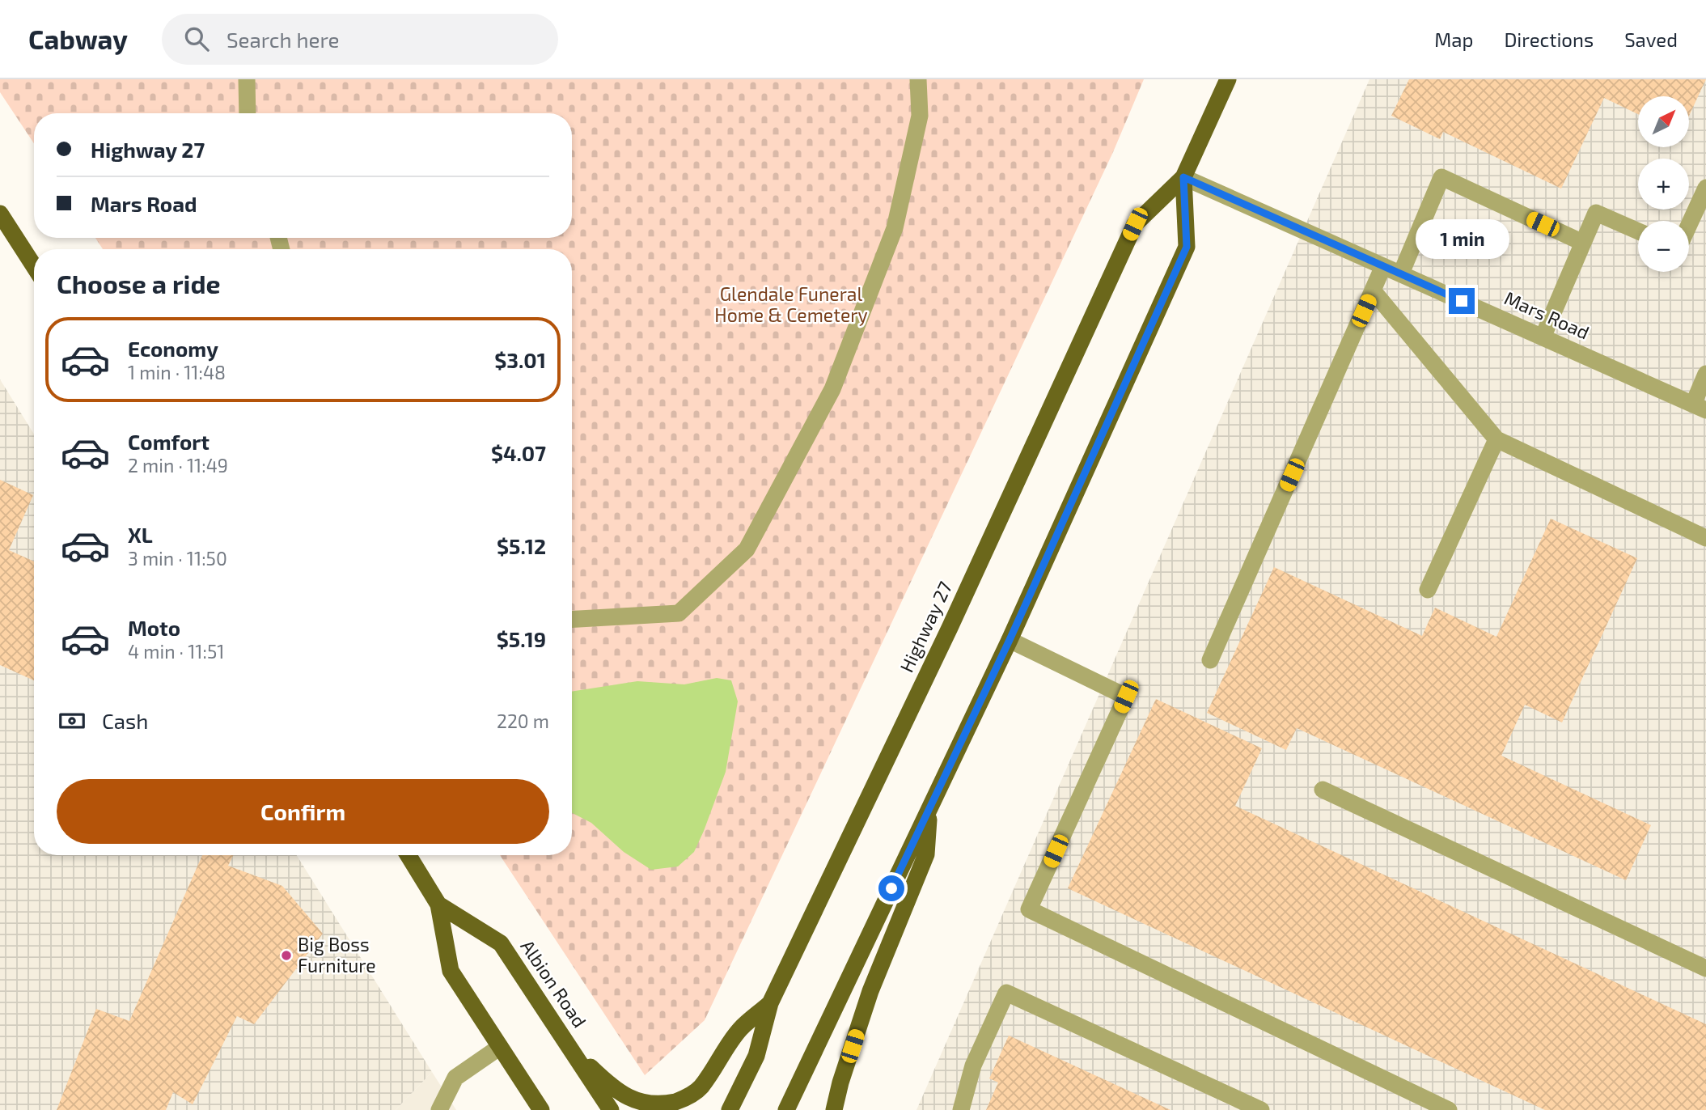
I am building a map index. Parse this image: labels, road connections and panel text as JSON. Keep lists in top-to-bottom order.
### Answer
{
  "streets": {
    "main road": ["Highway 27", "Albion Road"],
    "street": ["Mars Road"]
  },
  "crossings": [
    ["Mars Road", "Highway 27"]
  ],
  "parks": ["Glendale Funeral Home & Cemetery"],
  "places": ["Big Boss Furniture"],
  "north": "top right",
  "page": {
    "header": "Cabway",
    "search": "Search here",
    "nav": ["Map", "Directions", "Saved"],
    "map_buttons": ["+", "−"],
    "banner": ["Highway 27", "Mars Road"],
    "bubble": "1 min",
    "heading": "Choose a ride",
    "list": [
      {
        "name": "Economy",
        "note": "1 min · 11:48",
        "value": "$3.01"
      },
      {
        "name": "Comfort",
        "note": "2 min · 11:49",
        "value": "$4.07"
      },
      {
        "name": "XL",
        "note": "3 min · 11:50",
        "value": "$5.12"
      },
      {
        "name": "Moto",
        "note": "4 min · 11:51",
        "value": "$5.19"
      }
    ],
    "pay": ["Cash", "220 m"],
    "buttons": "Confirm"
  }
}
